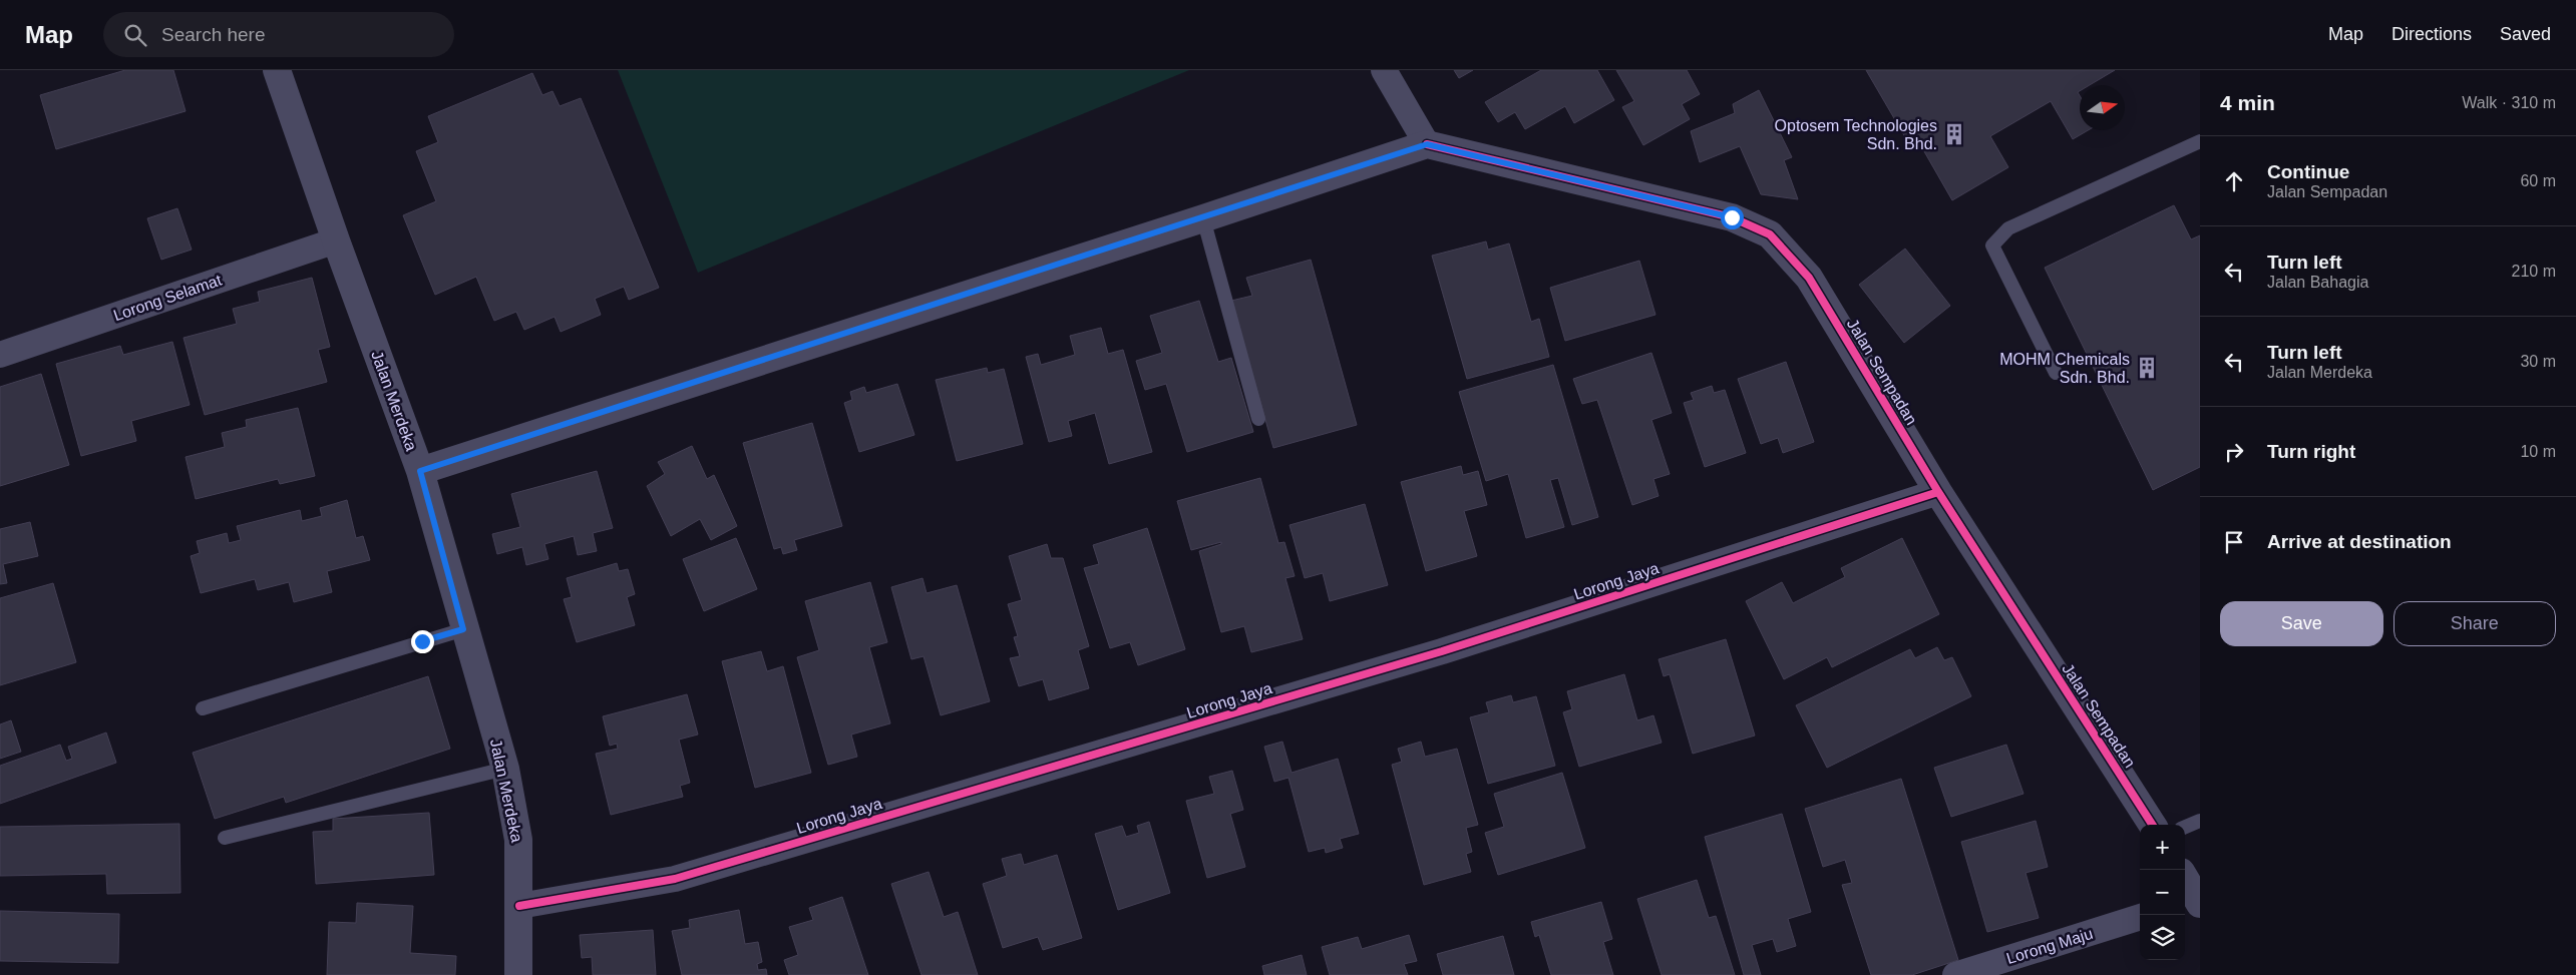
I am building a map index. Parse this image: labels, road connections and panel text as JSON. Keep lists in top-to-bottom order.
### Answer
{
  "streets": {
    "street": [
      "Lorong Selamat",
      "Jalan Sempadan",
      "Jalan Merdeka",
      "Lorong Jaya",
      "Lorong Maju"
    ]
  },
  "crossings": [
    ["Lorong Selamat", "Jalan Merdeka"],
    ["Jalan Sempadan", "Lorong Jaya"],
    ["Jalan Merdeka", "Lorong Jaya"]
  ],
  "places": {
    "building": ["Optosem Technologies Sdn. Bhd.", "MOHM Chemicals Sdn. Bhd."]
  },
  "north": "right",
  "page": {
    "header": "Map",
    "search": "Search here",
    "nav": ["Map", "Directions", "Saved"],
    "heading": ["4 min", "Walk · 310 m"],
    "list": [
      ["Continue", "Jalan Sempadan", "60 m"],
      ["Turn left", "Jalan Bahagia", "210 m"],
      ["Turn left", "Jalan Merdeka", "30 m"],
      ["Turn right", "10 m"],
      "Arrive at destination"
    ],
    "buttons": ["Save", "Share"],
    "map_buttons": ["+", "−"]
  }
}
